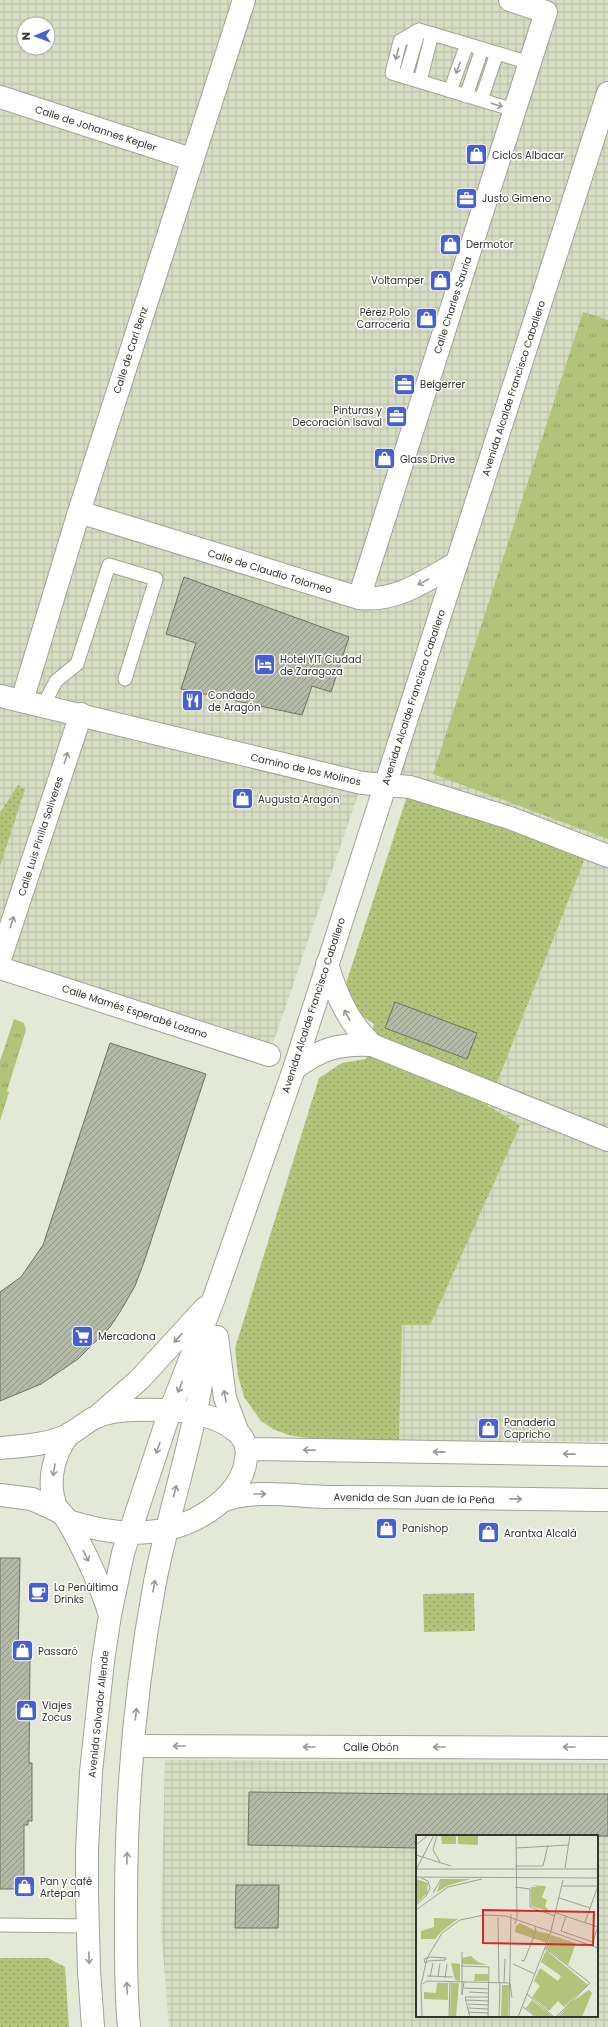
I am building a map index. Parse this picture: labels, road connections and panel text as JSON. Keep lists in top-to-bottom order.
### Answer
{
  "streets": {
    "main road": [
      "Calle de Johannes Kepler",
      "Calle Charles Sauria",
      "Calle de Carl Benz",
      "Avenida Alcalde Francisco Caballero",
      "Calle de Claudio Tolomeo",
      "Camino de los Molinos",
      "Calle Luis Pinilla Soliveres",
      "Calle Mamés Esperabé Lozano",
      "Avenida de San Juan de la Peña",
      "Avenida Salvador Allende",
      "Calle Obón"
    ]
  },
  "crossings": [
    ["Calle de Johannes Kepler", "Calle de Carl Benz"],
    ["Calle Charles Sauria", "Calle de Claudio Tolomeo"],
    ["Calle de Carl Benz", "Calle de Claudio Tolomeo"],
    ["Calle de Carl Benz", "Camino de los Molinos"],
    ["Avenida Alcalde Francisco Caballero", "Calle de Claudio Tolomeo"],
    ["Avenida Alcalde Francisco Caballero", "Camino de los Molinos"],
    ["Avenida Alcalde Francisco Caballero", "Avenida de San Juan de la Peña"],
    ["Avenida Alcalde Francisco Caballero", "Avenida Salvador Allende"],
    ["Camino de los Molinos", "Calle Luis Pinilla Soliveres"],
    ["Avenida de San Juan de la Peña", "Avenida Salvador Allende"]
  ],
  "one_way": ["Calle Luis Pinilla Soliveres", "Calle Obón"],
  "places": {
    "shop": [
      "Ciclos Albacar",
      "Dermotor",
      "Voltamper",
      "Pérez Polo Carrocería",
      "Glass Drive",
      "Augusta Aragón",
      "Panaderia Capricho",
      "Panishop",
      "Arantxa Alcalá",
      "Passaró",
      "Viajes Zocus",
      "Pan y café Artepan"
    ],
    "office": ["Justo Gimeno", "Beigerrer", "Pinturas y Decoración Isaval"],
    "hotel": ["Hotel YIT Ciudad de Zaragoza"],
    "restaurant": ["Condado de Aragón"],
    "supermarket": ["Mercadona"],
    "cafe": ["La Penúltima Drinks"]
  },
  "north": "left"
}
